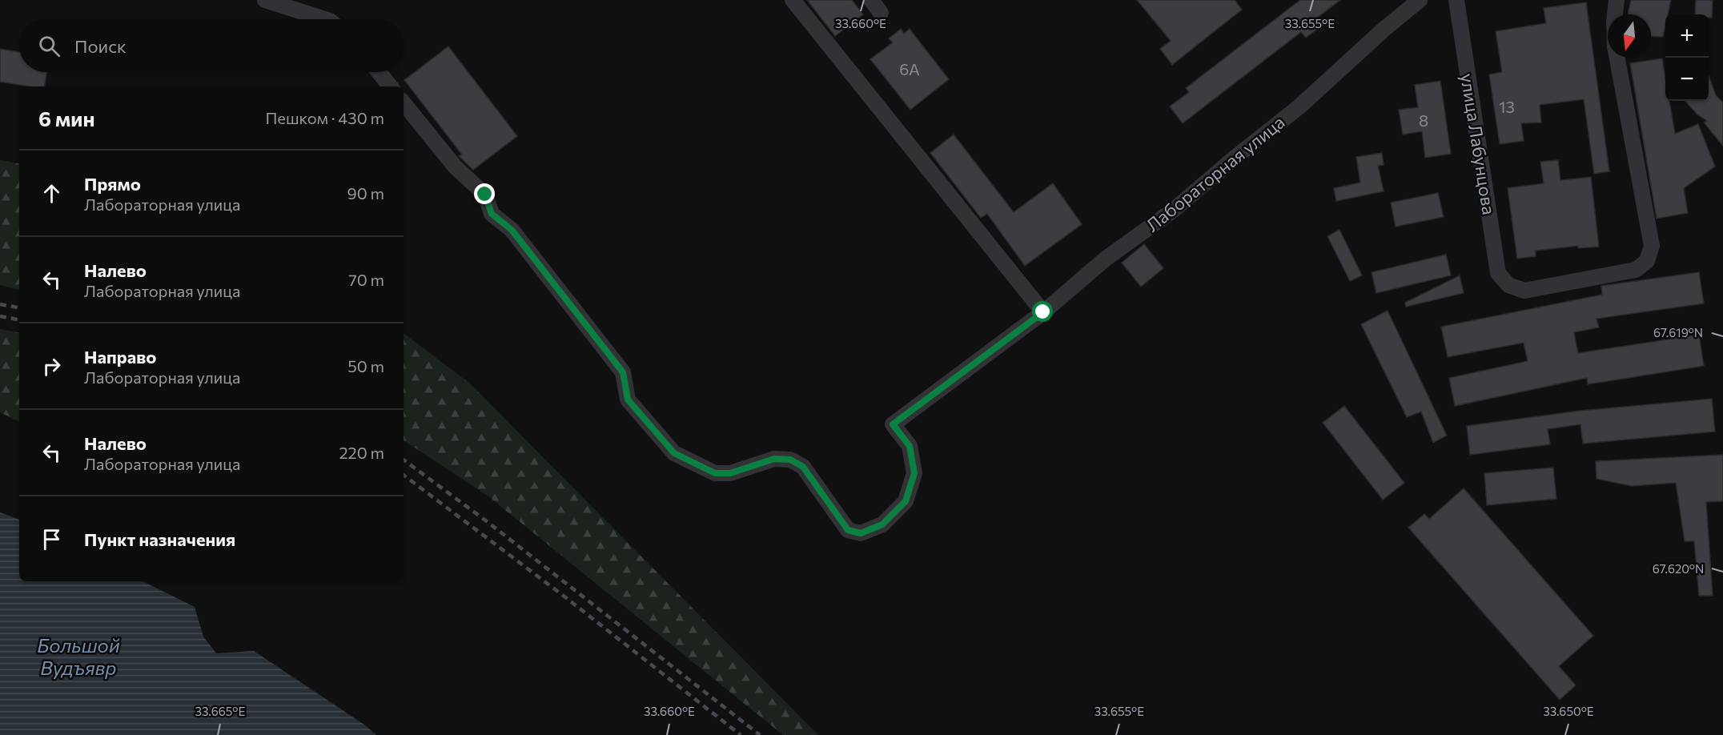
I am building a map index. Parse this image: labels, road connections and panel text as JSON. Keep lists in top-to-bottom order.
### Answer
{
  "streets": {
    "street": ["улица Лабунцова", "Лабораторная улица"]
  },
  "water": ["Большой Вудъявр"],
  "house_numbers": ["6А", "13", "8"],
  "north": "bottom",
  "page": {
    "map_buttons": ["+", "−"],
    "search": "Поиск",
    "heading": ["6 мин", "Пешком · 430 m"],
    "list": [
      ["Прямо", "Лабораторная улица", "90 m"],
      ["Налево", "Лабораторная улица", "70 m"],
      ["Направо", "Лабораторная улица", "50 m"],
      ["Налево", "Лабораторная улица", "220 m"],
      "Пункт назначения"
    ]
  },
  "coordinates": [
    "33.660°E",
    "33.655°E",
    "67.619°N",
    "67.620°N",
    "33.665°E",
    "33.650°E"
  ]
}
